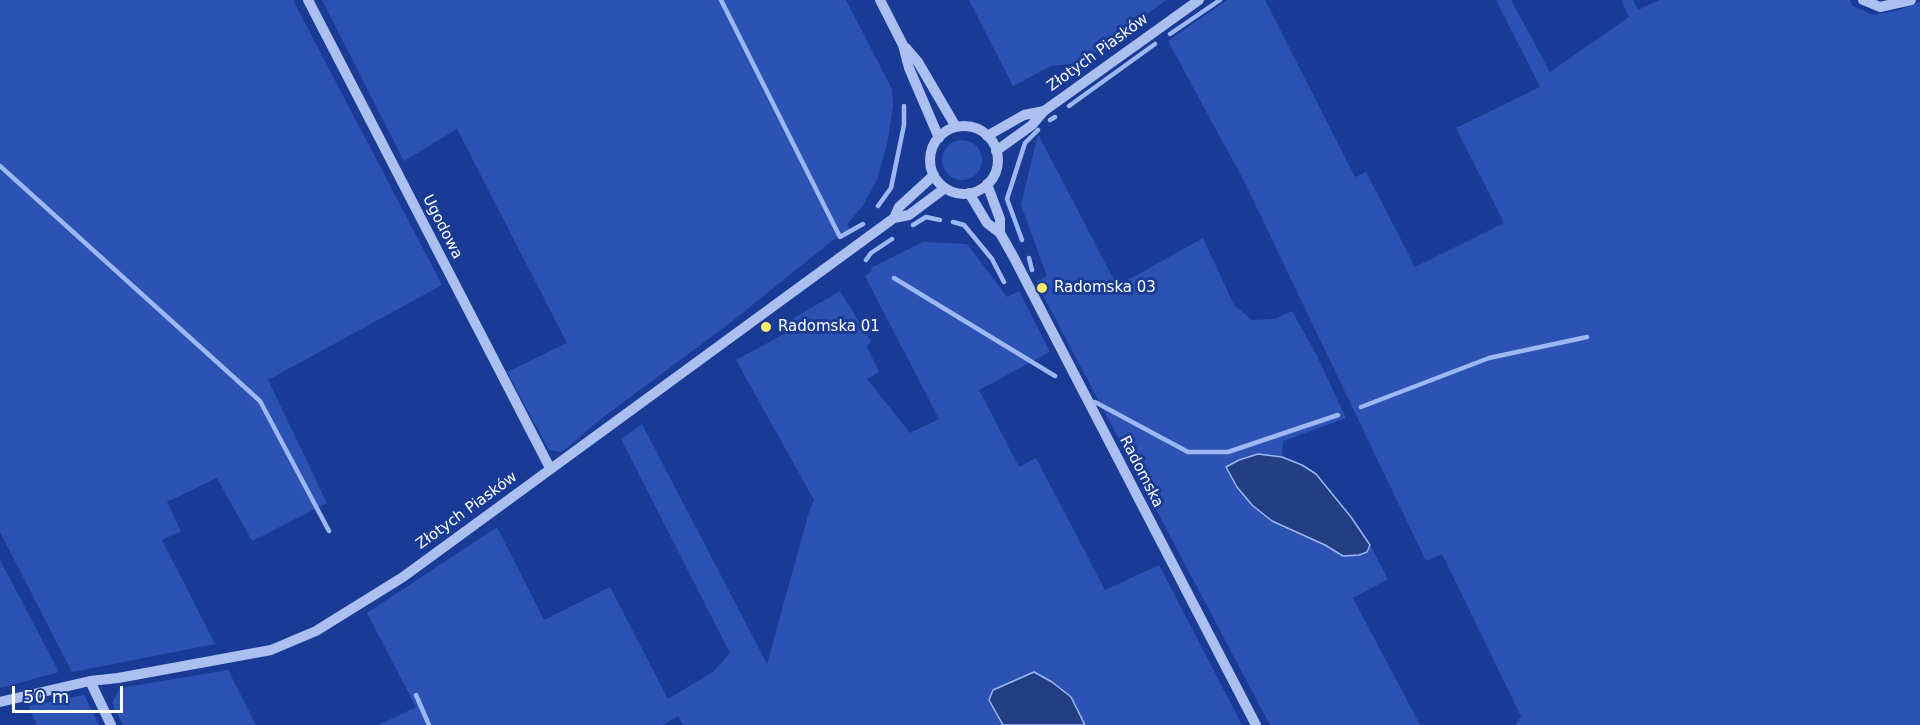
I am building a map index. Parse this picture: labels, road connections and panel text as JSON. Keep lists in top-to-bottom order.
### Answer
{
  "streets": {
    "street": ["Złotych Piasków", "Ugodowa", "Radomska"]
  },
  "crossings": [
    ["Złotych Piasków", "Ugodowa"],
    ["Złotych Piasków", "Radomska"]
  ],
  "places": ["Radomska 03", "Radomska 01"],
  "scale_bar": "50 m"
}
